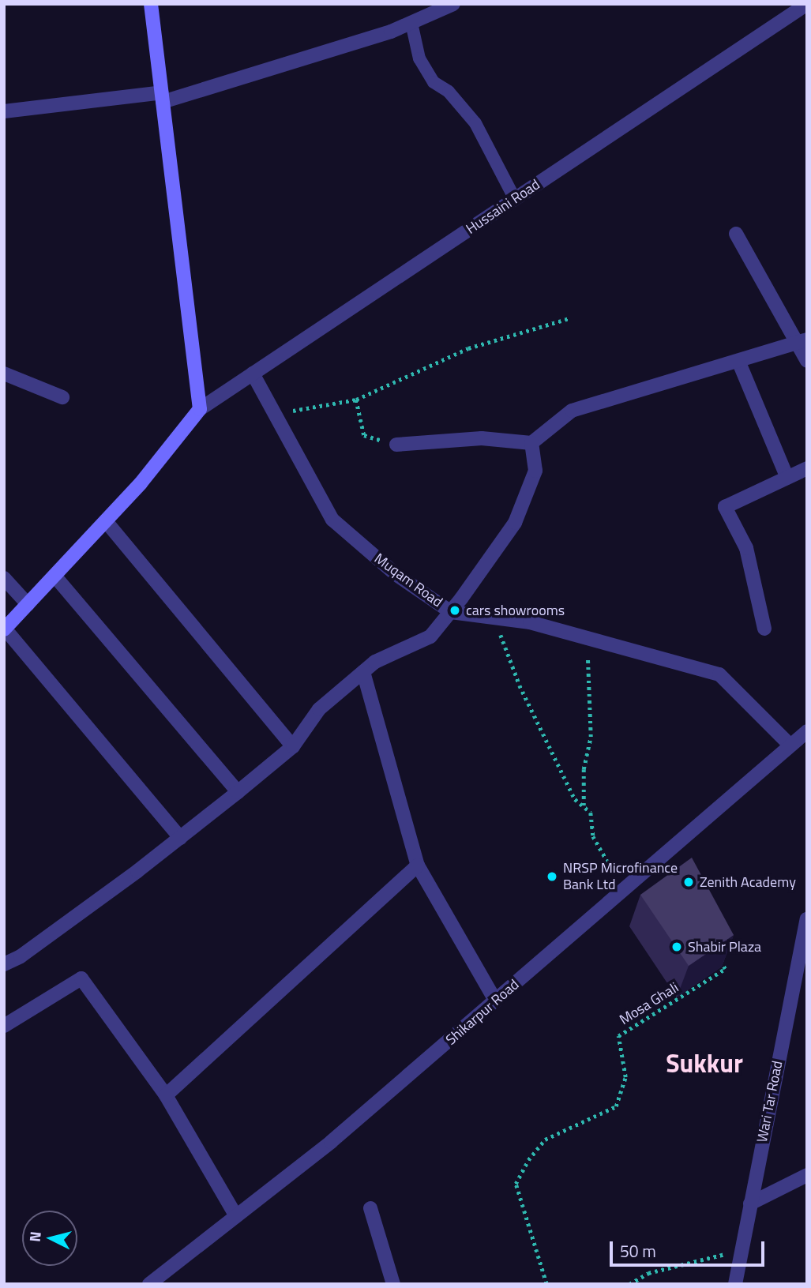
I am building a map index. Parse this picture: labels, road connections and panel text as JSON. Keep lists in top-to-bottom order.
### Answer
{
  "streets": {
    "street": [
      "Hussaini Road",
      "Muqam Road",
      "Shikarpur Road",
      "Wari Tar Road"
    ],
    "path": ["Mosa Ghali"]
  },
  "crossings": [
    ["Hussaini Road", "Muqam Road"],
    ["Muqam Road", "Shikarpur Road"]
  ],
  "districts": ["Sukkur"],
  "places": [
    "cars showrooms",
    "NRSP Microfinance Bank Ltd",
    "Zenith Academy",
    "Shabir Plaza"
  ],
  "scale_bar": "50 m",
  "north": "left"
}
